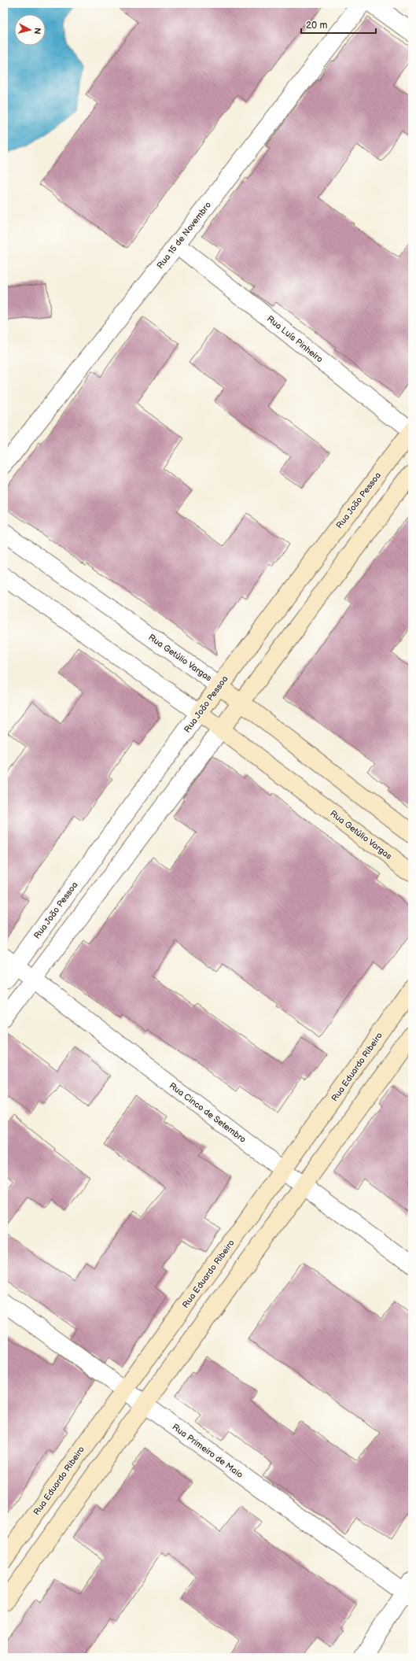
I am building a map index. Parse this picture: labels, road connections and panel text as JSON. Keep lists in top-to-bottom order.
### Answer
{
  "streets": {
    "street": [
      "Rua 15 de Novembro",
      "Rua Luís Pinheiro",
      "Rua João Pessoa",
      "Rua Getúlio Vargas",
      "Rua Eduardo Ribeiro",
      "Rua Cinco de Setembro",
      "Rua Primeiro de Maio"
    ]
  },
  "crossings": [
    ["Rua 15 de Novembro", "Rua Luís Pinheiro"],
    ["Rua Luís Pinheiro", "Rua João Pessoa"],
    ["Rua João Pessoa", "Rua Getúlio Vargas"],
    ["Rua João Pessoa", "Rua Cinco de Setembro"],
    ["Rua Eduardo Ribeiro", "Rua Cinco de Setembro"],
    ["Rua Eduardo Ribeiro", "Rua Primeiro de Maio"]
  ],
  "scale_bar": "20 m",
  "north": "right"
}
